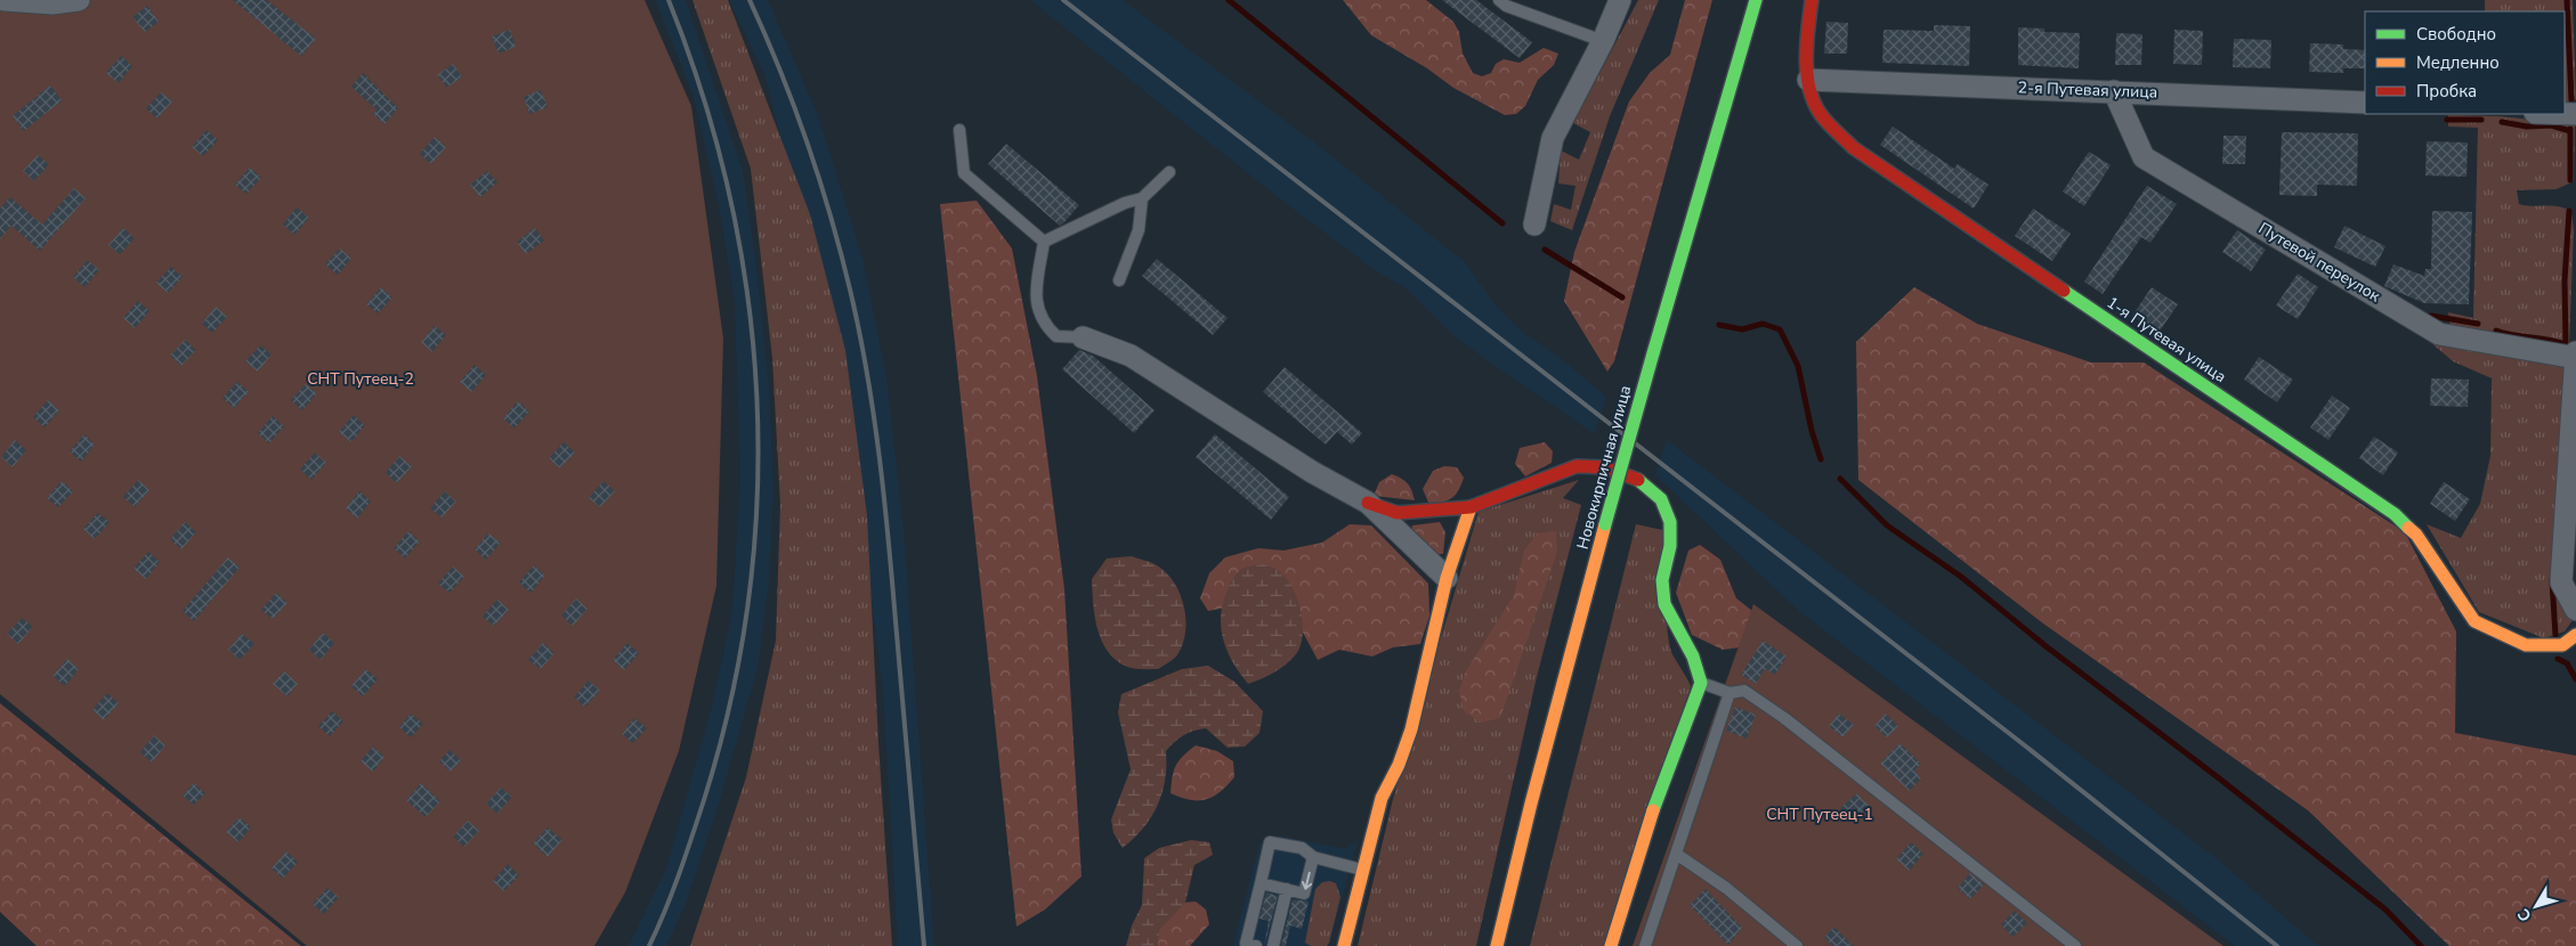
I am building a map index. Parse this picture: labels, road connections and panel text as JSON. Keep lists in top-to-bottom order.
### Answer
{
  "streets": {
    "street": [
      "2-я Путевая улица",
      "Путевой переулок",
      "1-я Путевая улица",
      "Новокирпичная улица"
    ]
  },
  "crossings": [
    ["2-я Путевая улица", "Путевой переулок"],
    ["2-я Путевая улица", "1-я Путевая улица"]
  ],
  "parks": ["СНТ Путеец-2", "СНТ Путеец-1"],
  "legend": ["Свободно", "Медленно", "Пробка"],
  "north": "bottom left"
}
